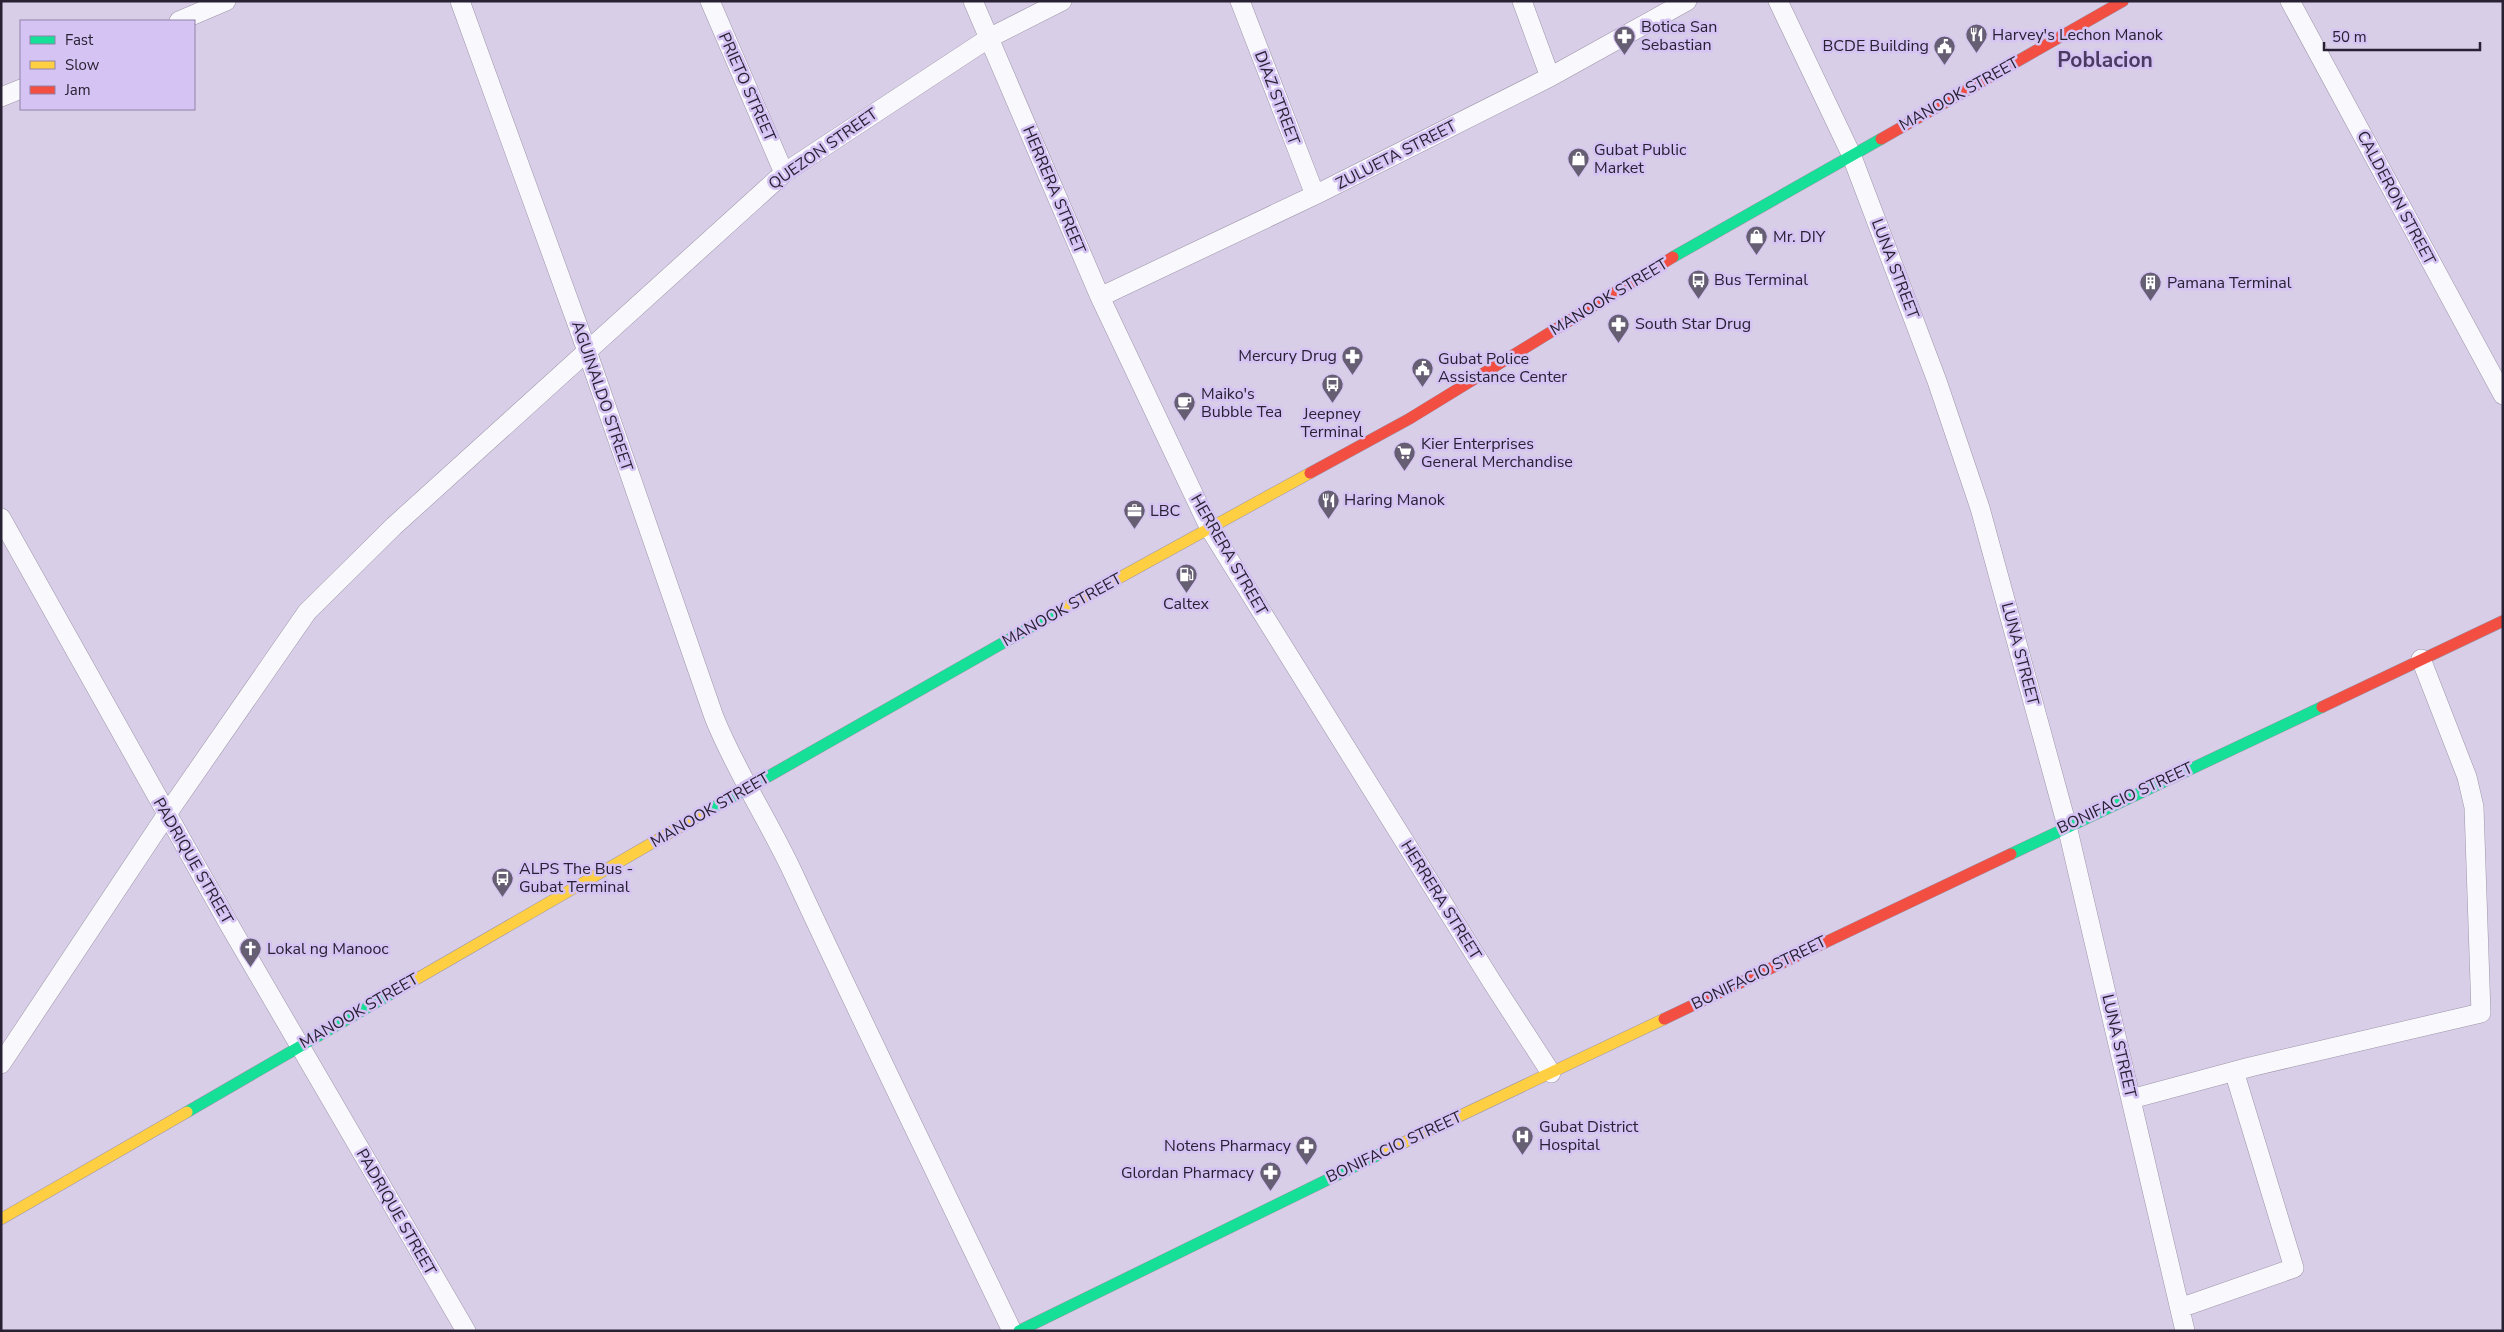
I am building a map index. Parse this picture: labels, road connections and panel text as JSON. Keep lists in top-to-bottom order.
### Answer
{
  "streets": {
    "main road": ["MANOOK STREET", "BONIFACIO STREET"],
    "street": [
      "PRIETO STREET",
      "DIAZ STREET",
      "QUEZON STREET",
      "ZULUETA STREET",
      "HERRERA STREET",
      "CALDERON STREET",
      "LUNA STREET",
      "AGUINALDO STREET",
      "PADRIQUE STREET"
    ]
  },
  "crossings": [
    ["PRIETO STREET", "QUEZON STREET"],
    ["MANOOK STREET", "HERRERA STREET"],
    ["MANOOK STREET", "LUNA STREET"],
    ["MANOOK STREET", "AGUINALDO STREET"],
    ["MANOOK STREET", "PADRIQUE STREET"],
    ["DIAZ STREET", "ZULUETA STREET"],
    ["QUEZON STREET", "HERRERA STREET"],
    ["QUEZON STREET", "AGUINALDO STREET"],
    ["QUEZON STREET", "PADRIQUE STREET"],
    ["ZULUETA STREET", "HERRERA STREET"],
    ["HERRERA STREET", "BONIFACIO STREET"],
    ["LUNA STREET", "BONIFACIO STREET"]
  ],
  "districts": ["Poblacion"],
  "places": {
    "restaurant": ["Harvey's Lechon Manok", "Haring Manok"],
    "pharmacy": [
      "Botica San Sebastian",
      "South Star Drug",
      "Mercury Drug",
      "Notens Pharmacy",
      "Glordan Pharmacy"
    ],
    "public building": ["BCDE Building", "Gubat Police Assistance Center"],
    "shop": ["Gubat Public Market", "Mr. DIY"],
    "bus stop": ["Bus Terminal", "Jeepney Terminal", "ALPS The Bus - Gubat Terminal"],
    "building": ["Pamana Terminal"],
    "cafe": ["Maiko's Bubble Tea"],
    "supermarket": ["Kier Enterprises General Merchandise"],
    "office": ["LBC"],
    "fuel station": ["Caltex"],
    "church": ["Lokal ng Manooc"],
    "hospital": ["Gubat District Hospital"]
  },
  "legend": ["Fast", "Slow", "Jam"],
  "scale_bar": "50 m"
}
